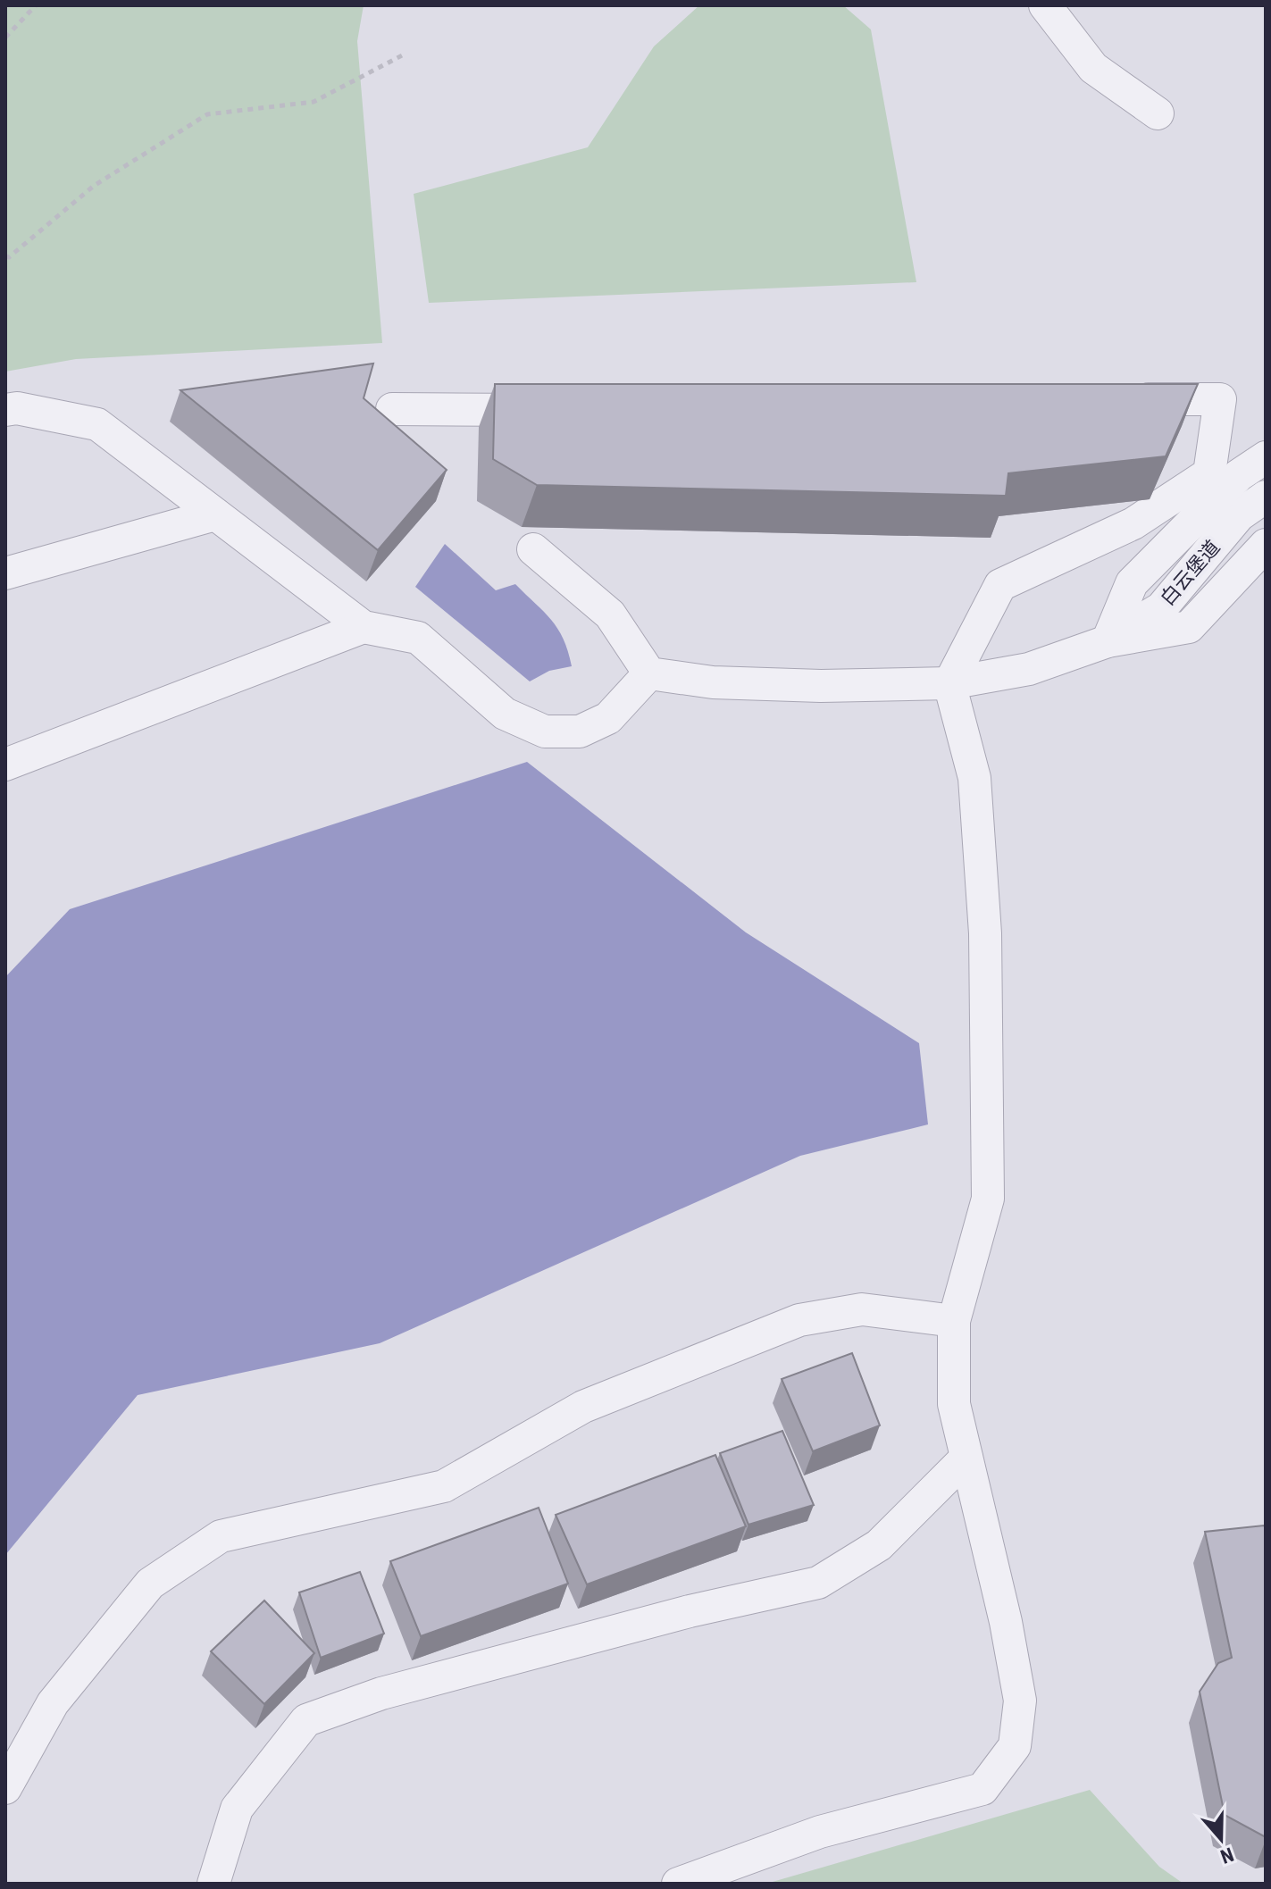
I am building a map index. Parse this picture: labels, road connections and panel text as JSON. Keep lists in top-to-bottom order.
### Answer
{
  "streets": {
    "street": ["白云堡道"]
  },
  "north": "bottom"
}
